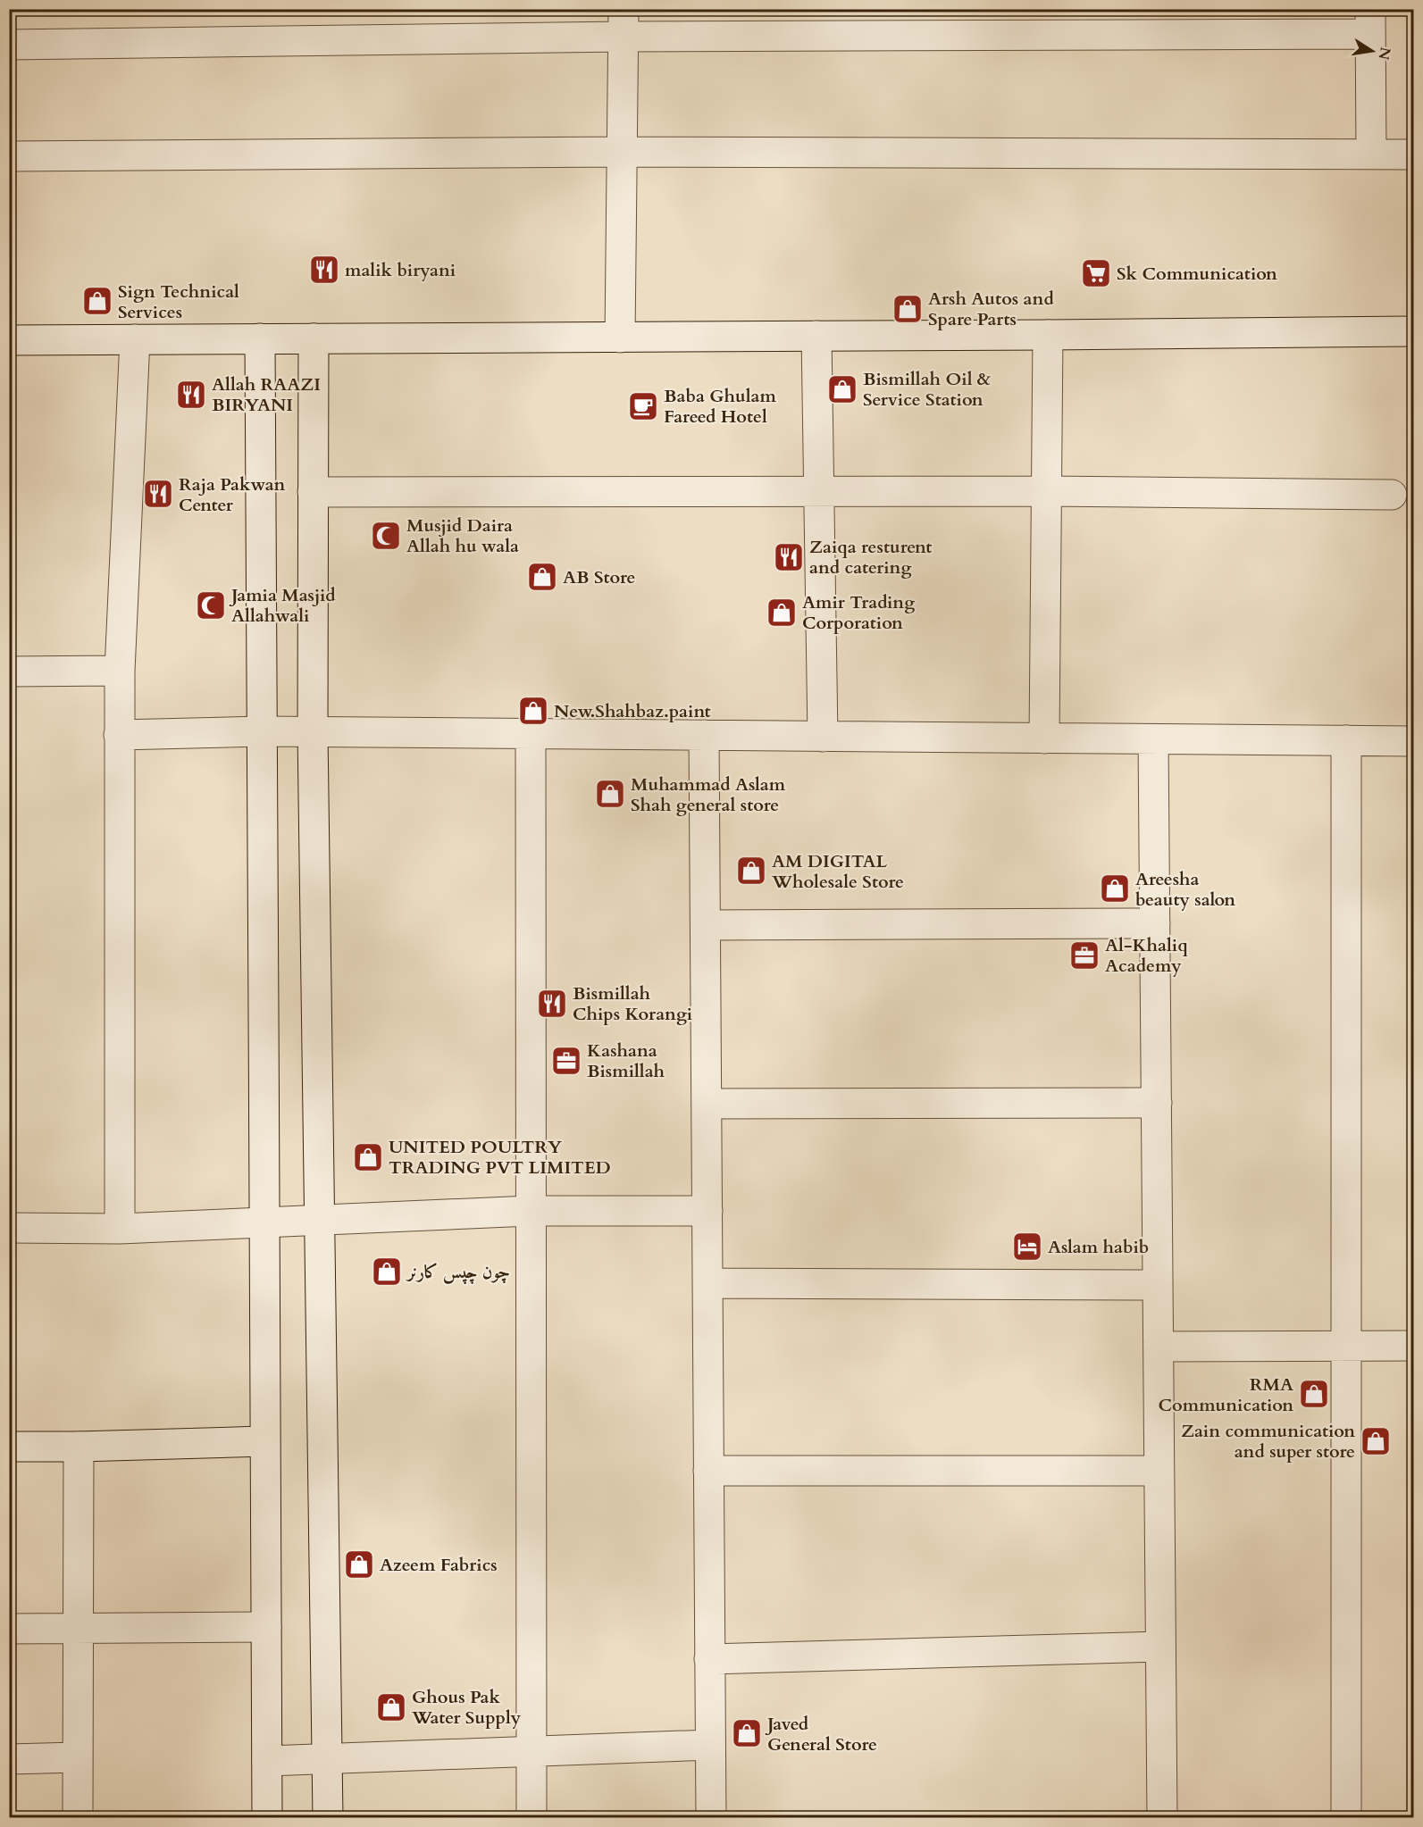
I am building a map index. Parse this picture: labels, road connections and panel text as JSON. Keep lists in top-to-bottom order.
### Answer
{
  "places": {
    "restaurant": [
      "malik biryani",
      "Allah RAAZI BIRYANI",
      "Raja Pakwan Center",
      "Zaiqa resturent and catering",
      "Bismillah Chips Korangi"
    ],
    "supermarket": ["Sk Communication"],
    "shop": [
      "Sign Technical Services",
      "Arsh Autos and Spare Parts",
      "Bismillah Oil & Service Station",
      "AB Store",
      "Amir Trading Corporation",
      "New.Shahbaz.paint",
      "Muhammad Aslam Shah general store",
      "AM DIGITAL Wholesale Store",
      "Areesha beauty salon",
      "UNITED POULTRY TRADING PVT LIMITED",
      "چون چپس کارنر",
      "RMA Communication",
      "Zain communication and super store",
      "Azeem Fabrics",
      "Ghous Pak Water Supply",
      "Javed General Store"
    ],
    "cafe": ["Baba Ghulam Fareed Hotel"],
    "mosque": ["Musjid Daira Allah hu wala", "Jamia Masjid Allahwali"],
    "office": ["Al-Khaliq Academy", "Kashana Bismillah"],
    "hotel": ["Aslam habib"]
  },
  "north": "right"
}
